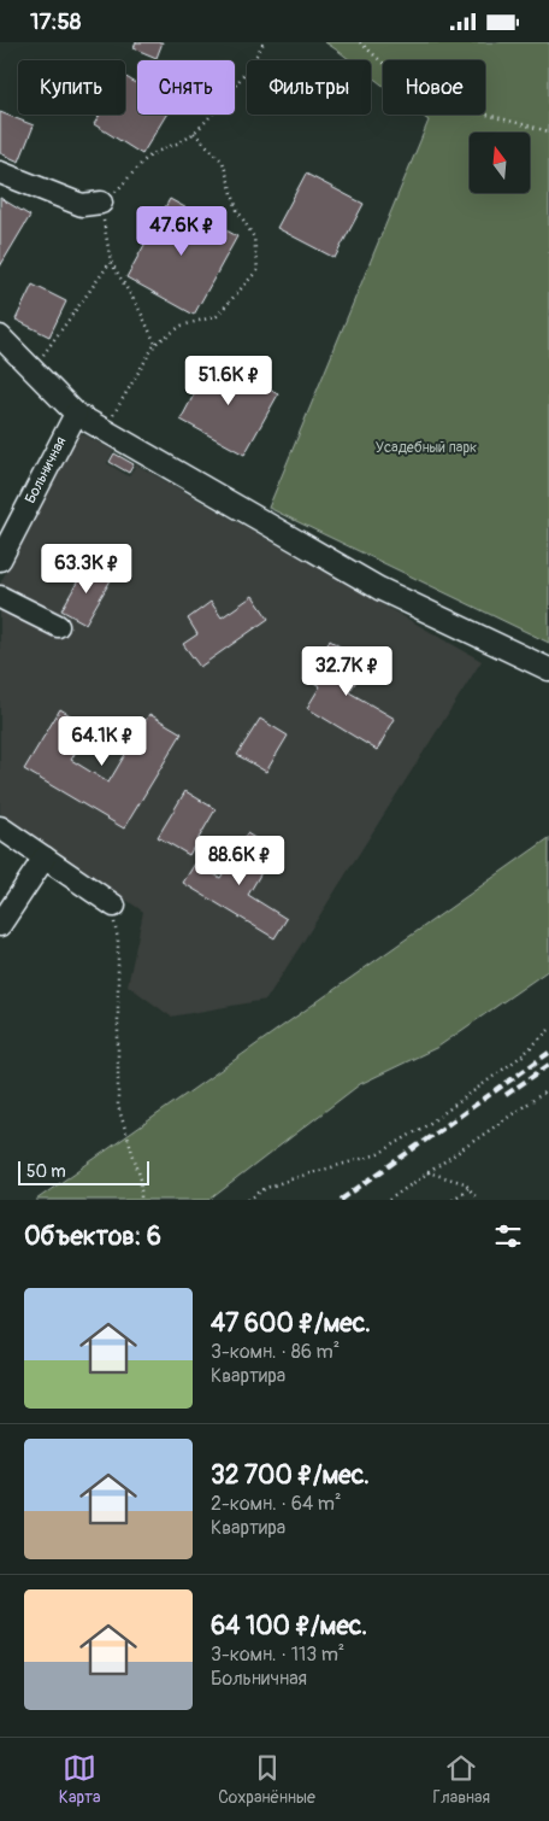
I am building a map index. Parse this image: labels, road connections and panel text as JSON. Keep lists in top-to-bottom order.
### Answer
{
  "streets": {
    "street": ["Больничная"]
  },
  "parks": ["Усадебный парк"],
  "scale_bar": "50 m",
  "north": "top",
  "page": {
    "status": "17:58",
    "chip": [
      "Купить",
      "Снять",
      "Фильтры",
      "Новое"
    ],
    "price": [
      "47.6K ₽",
      "51.6K ₽",
      "63.3K ₽",
      "32.7K ₽",
      "64.1K ₽",
      "88.6K ₽"
    ],
    "scale": "50 m",
    "heading": "Объектов: 6",
    "list": [
      {
        "name": "47 600 ₽/мес.",
        "note": "3-комн. · 86 m² · Квартира"
      },
      {
        "name": "32 700 ₽/мес.",
        "note": "2-комн. · 64 m² · Квартира"
      },
      {
        "name": "64 100 ₽/мес.",
        "note": "3-комн. · 113 m² · Больничная"
      }
    ],
    "tabs": ["Карта", "Сохранённые", "Главная"]
  }
}
